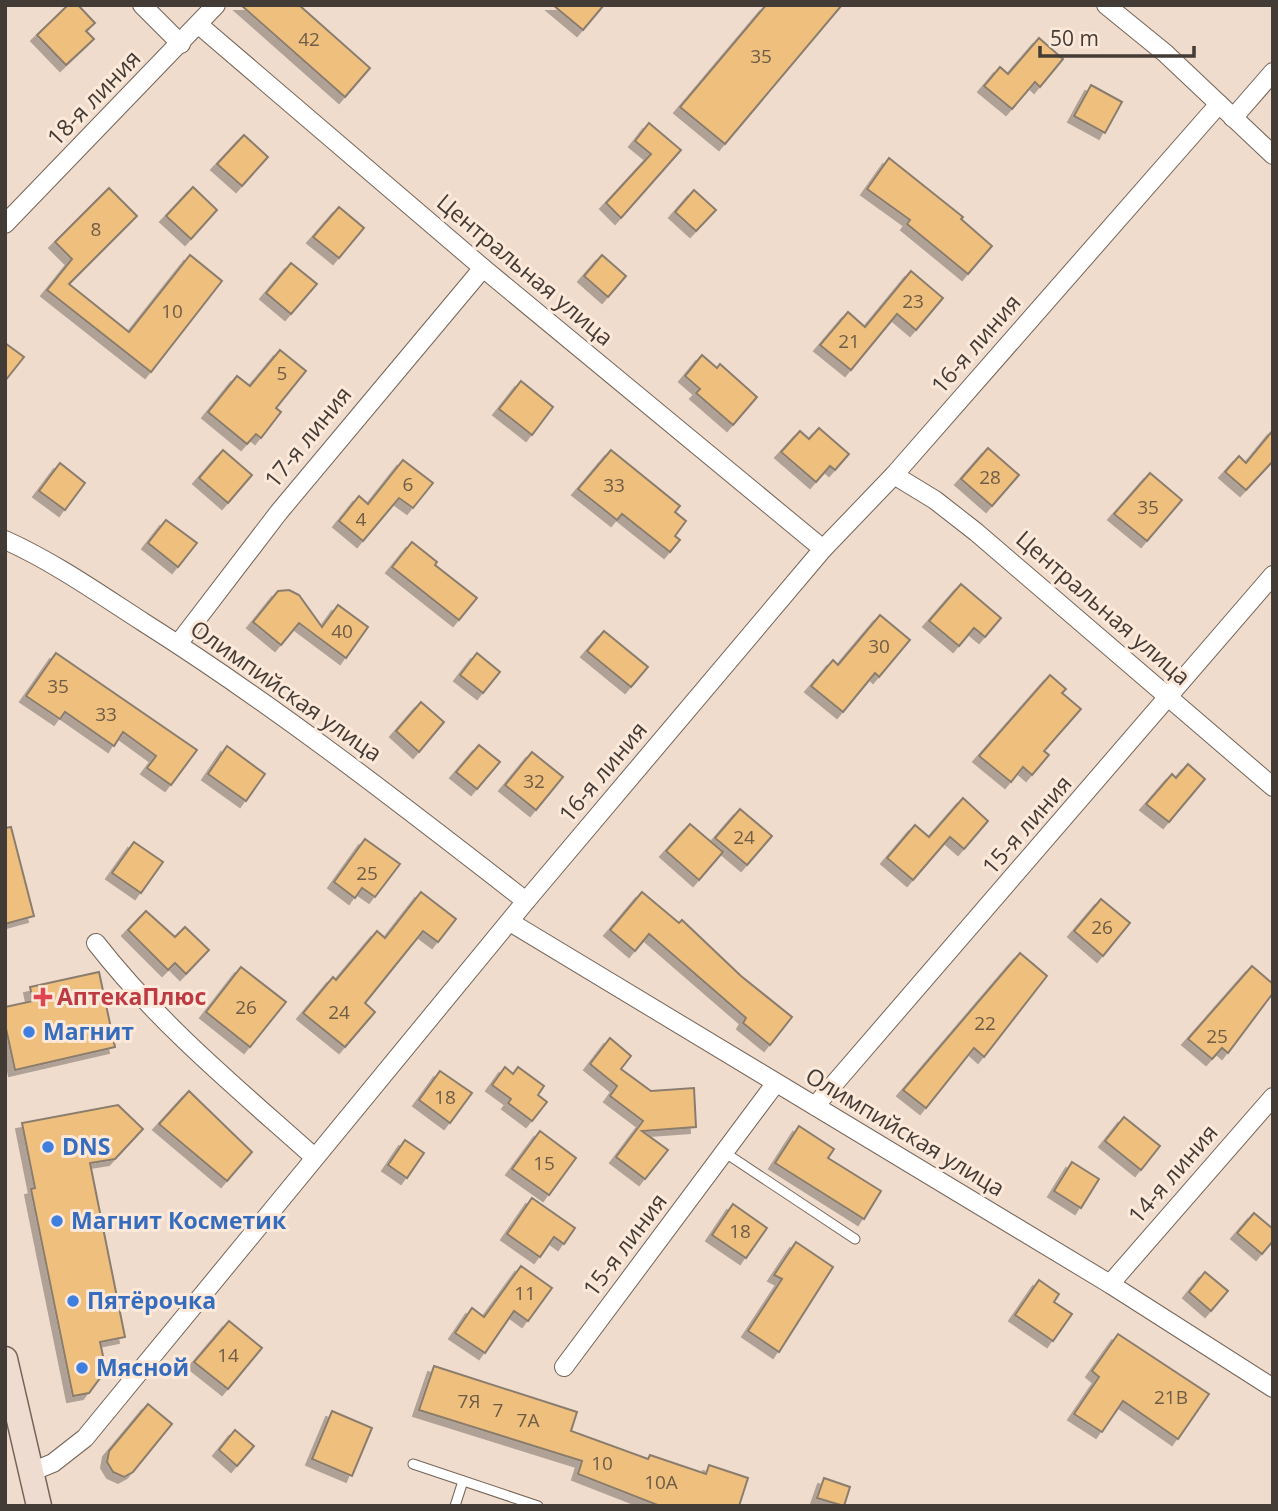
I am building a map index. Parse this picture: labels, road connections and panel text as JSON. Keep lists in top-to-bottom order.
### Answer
{
  "streets": {
    "street": [
      "18-я линия",
      "Центральная улица",
      "16-я линия",
      "17-я линия",
      "Олимпийская улица",
      "15-я линия",
      "14-я линия"
    ]
  },
  "crossings": [
    ["18-я линия", "Центральная улица"],
    ["Центральная улица", "16-я линия"],
    ["Центральная улица", "17-я линия"],
    ["Центральная улица", "15-я линия"],
    ["16-я линия", "Олимпийская улица"],
    ["17-я линия", "Олимпийская улица"],
    ["Олимпийская улица", "15-я линия"],
    ["Олимпийская улица", "14-я линия"]
  ],
  "places": {
    "health": ["АптекаПлюс"],
    "other": [
      "Магнит",
      "DNS",
      "Магнит Косметик",
      "Пятёрочка",
      "Мясной"
    ]
  },
  "house_numbers": [
    "42",
    "35",
    "8",
    "23",
    "10",
    "21",
    "5",
    "28",
    "6",
    "33",
    "35",
    "4",
    "40",
    "30",
    "35",
    "33",
    "32",
    "24",
    "25",
    "26",
    "26",
    "24",
    "22",
    "25",
    "18",
    "15",
    "18",
    "11",
    "14",
    "21В",
    "7Я",
    "7",
    "7А",
    "10",
    "10А"
  ],
  "scale_bar": "50 m"
}
